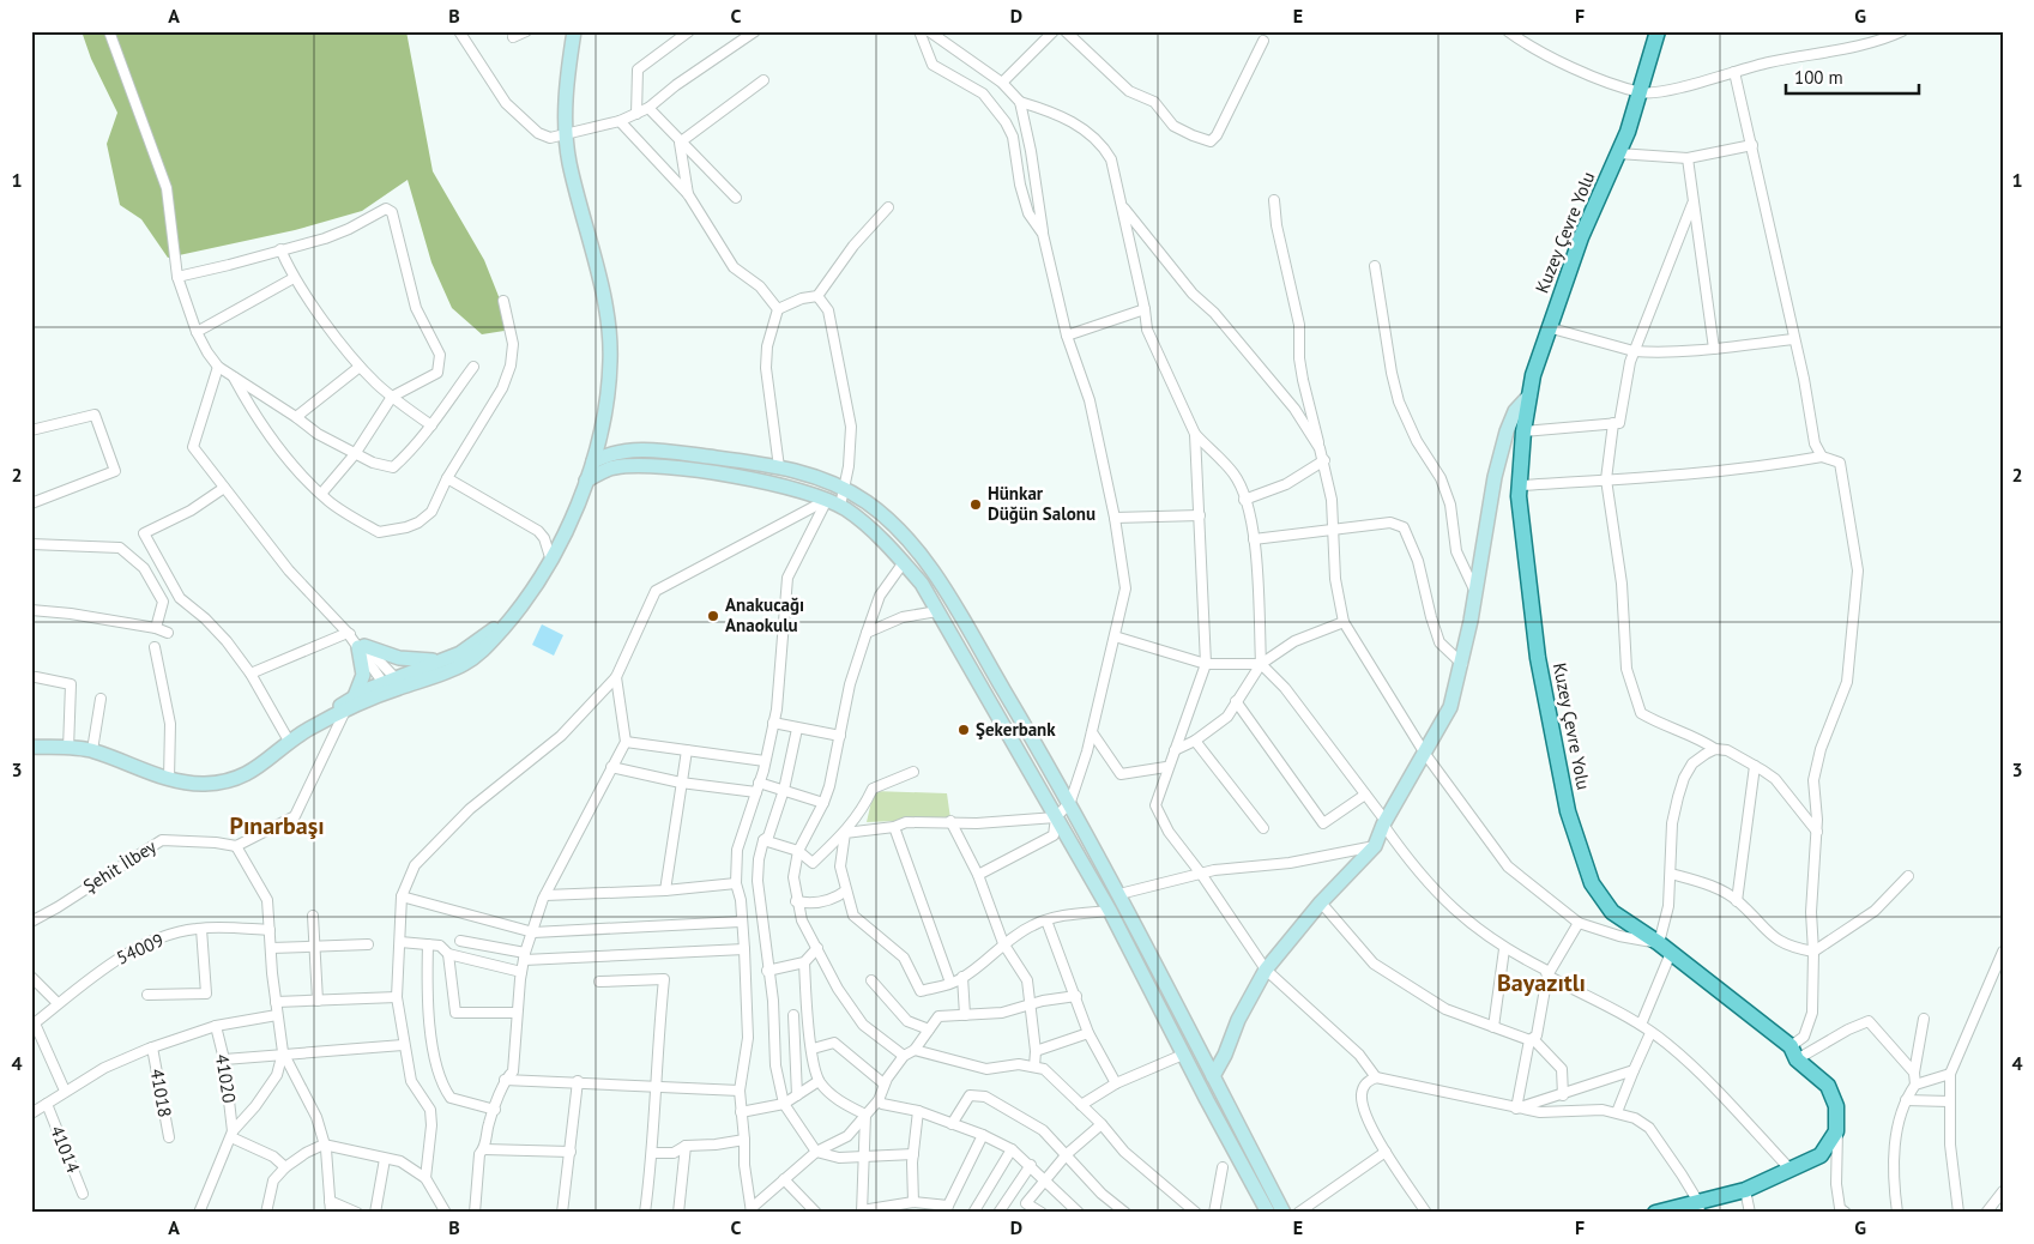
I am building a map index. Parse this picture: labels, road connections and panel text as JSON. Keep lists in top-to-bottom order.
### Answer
{
  "streets": {
    "main road": ["Kuzey Çevre Yolu"],
    "street": [
      "Şehit İlbey",
      "54009",
      "41020",
      "41018",
      "41014"
    ]
  },
  "districts": ["Pınarbaşı", "Bayazıtlı"],
  "places": ["Hünkar Düğün Salonu", "Anakucağı Anaokulu", "Şekerbank"],
  "scale_bar": "100 m",
  "grid": {
    "columns": [
      "A",
      "B",
      "C",
      "D",
      "E",
      "F",
      "G"
    ],
    "rows": [
      "1",
      "2",
      "3",
      "4"
    ]
  }
}
